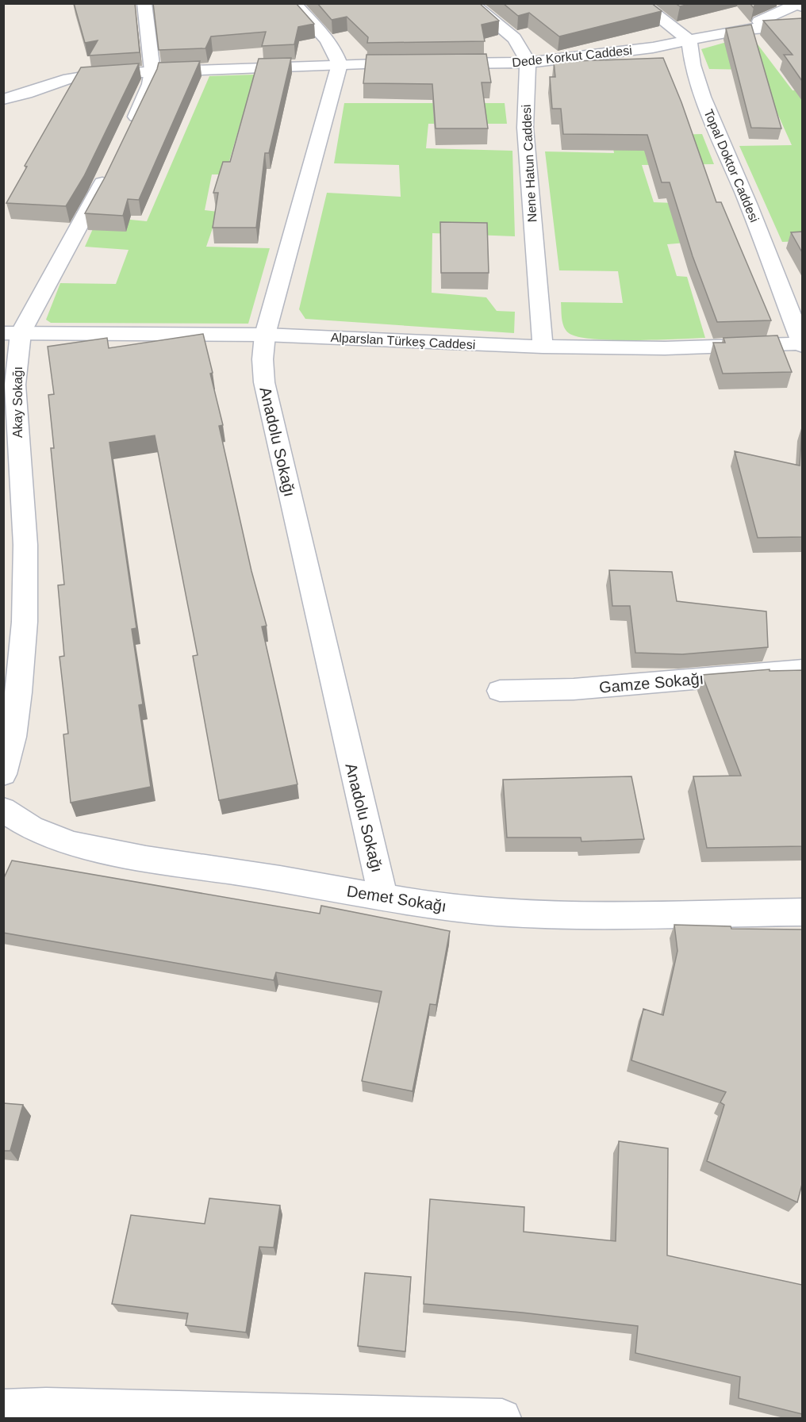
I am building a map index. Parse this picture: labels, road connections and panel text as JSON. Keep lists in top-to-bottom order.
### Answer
{
  "streets": {
    "street": [
      "Dede Korkut Caddesi",
      "Nene Hatun Caddesi",
      "Topal Doktor Caddesi",
      "Alparslan Türkeş Caddesi",
      "Akay Sokağı",
      "Anadolu Sokağı",
      "Gamze Sokağı",
      "Demet Sokağı"
    ]
  },
  "crossings": [
    ["Dede Korkut Caddesi", "Nene Hatun Caddesi"],
    ["Dede Korkut Caddesi", "Topal Doktor Caddesi"],
    ["Nene Hatun Caddesi", "Alparslan Türkeş Caddesi"],
    ["Topal Doktor Caddesi", "Alparslan Türkeş Caddesi"],
    ["Alparslan Türkeş Caddesi", "Akay Sokağı"],
    ["Alparslan Türkeş Caddesi", "Anadolu Sokağı"],
    ["Anadolu Sokağı", "Demet Sokağı"]
  ]
}
